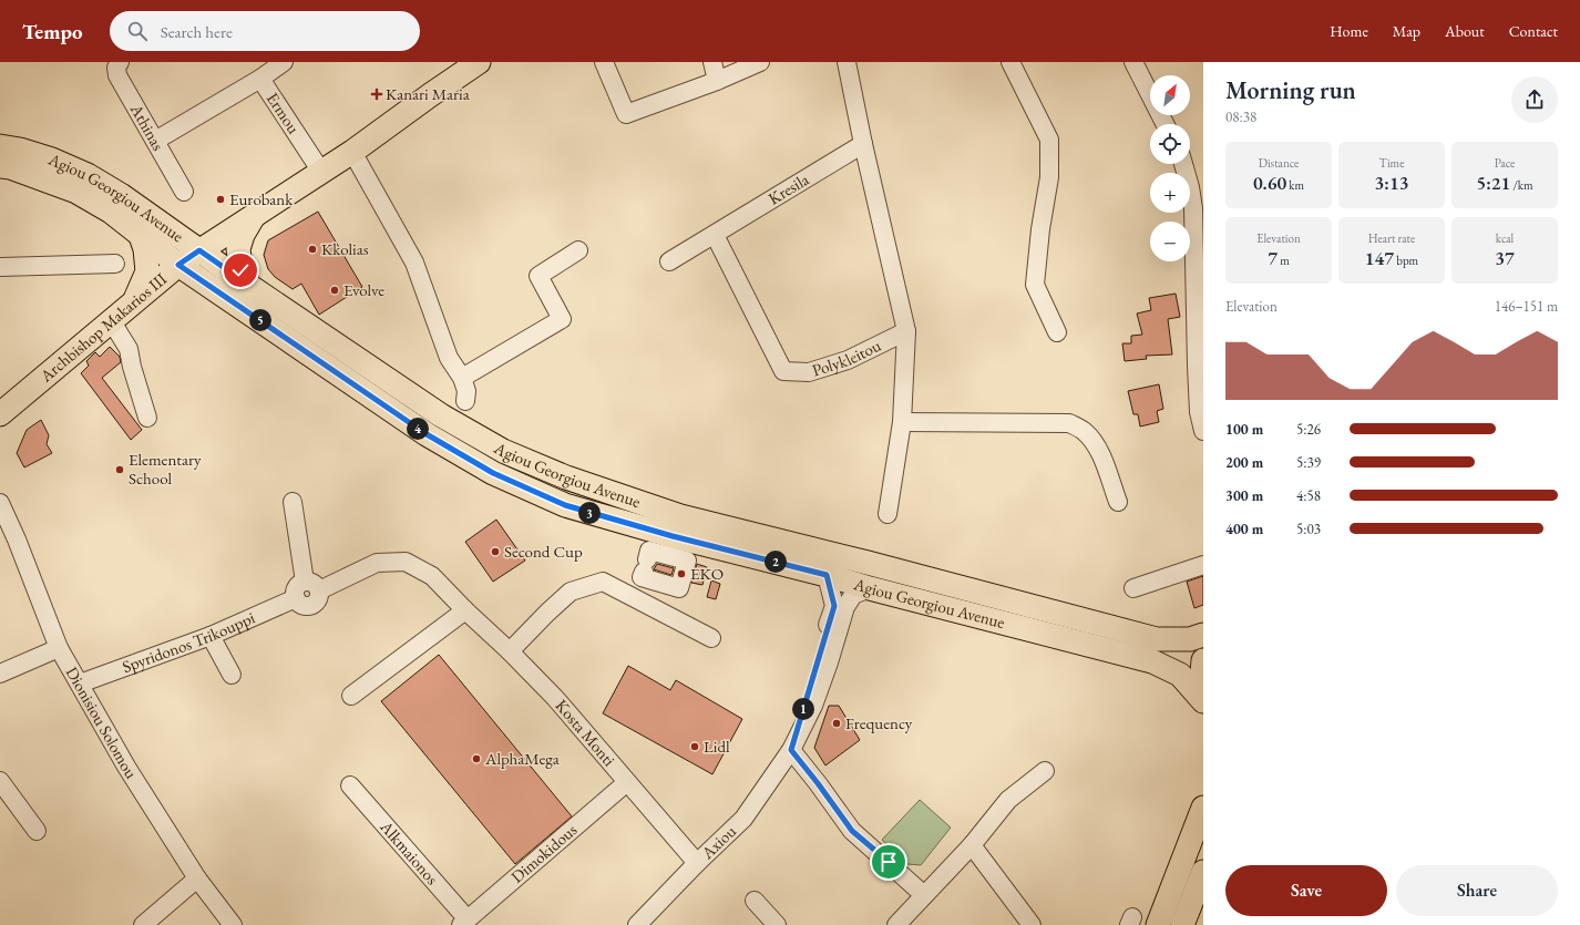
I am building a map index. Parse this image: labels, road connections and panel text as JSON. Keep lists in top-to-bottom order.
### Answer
{
  "streets": {
    "main road": ["Agiou Georgiou Avenue", "Archbishop Makarios III"],
    "street": [
      "Ermou",
      "Athinas",
      "Kresila",
      "Polykleitou",
      "Spyridonos Trikouppi",
      "Dionisiou Solomou",
      "Kosta Monti",
      "Axiou",
      "Alkmaionos",
      "Dimokidous"
    ]
  },
  "crossings": [
    ["Ermou", "Archbishop Makarios III"],
    ["Kresila", "Polykleitou"],
    ["Agiou Georgiou Avenue", "Archbishop Makarios III"],
    ["Agiou Georgiou Avenue", "Axiou"],
    ["Spyridonos Trikouppi", "Dionisiou Solomou"],
    ["Spyridonos Trikouppi", "Kosta Monti"],
    ["Kosta Monti", "Axiou"],
    ["Kosta Monti", "Dimokidous"],
    ["Alkmaionos", "Dimokidous"]
  ],
  "places": {
    "health": ["Kanari Maria"],
    "other": [
      "Eurobank",
      "Kkolias",
      "Evolve",
      "Elementary School",
      "Second Cup",
      "EKO",
      "Frequency",
      "Lidl",
      "AlphaMega"
    ]
  },
  "north": "top right",
  "page": {
    "header": "Tempo",
    "search": "Search here",
    "nav": [
      "Home",
      "Map",
      "About",
      "Contact"
    ],
    "heading": ["Morning run", "08:38"],
    "map_buttons": ["+", "−"],
    "stats": [
      ["Distance", "0.60 km"],
      ["Time", "3:13"],
      ["Pace", "5:21 /km"],
      ["Elevation", "7 m"],
      ["Heart rate", "147 bpm"],
      ["kcal", "37"]
    ],
    "chart": ["Elevation", "146–151 m"],
    "pins": [
      "5",
      "4",
      "3",
      "2",
      "1"
    ],
    "list": [
      {
        "name": "100 m",
        "note": "5:26"
      },
      {
        "name": "200 m",
        "note": "5:39"
      },
      {
        "name": "300 m",
        "note": "4:58"
      },
      {
        "name": "400 m",
        "note": "5:03"
      }
    ],
    "buttons": ["Save", "Share"]
  }
}
